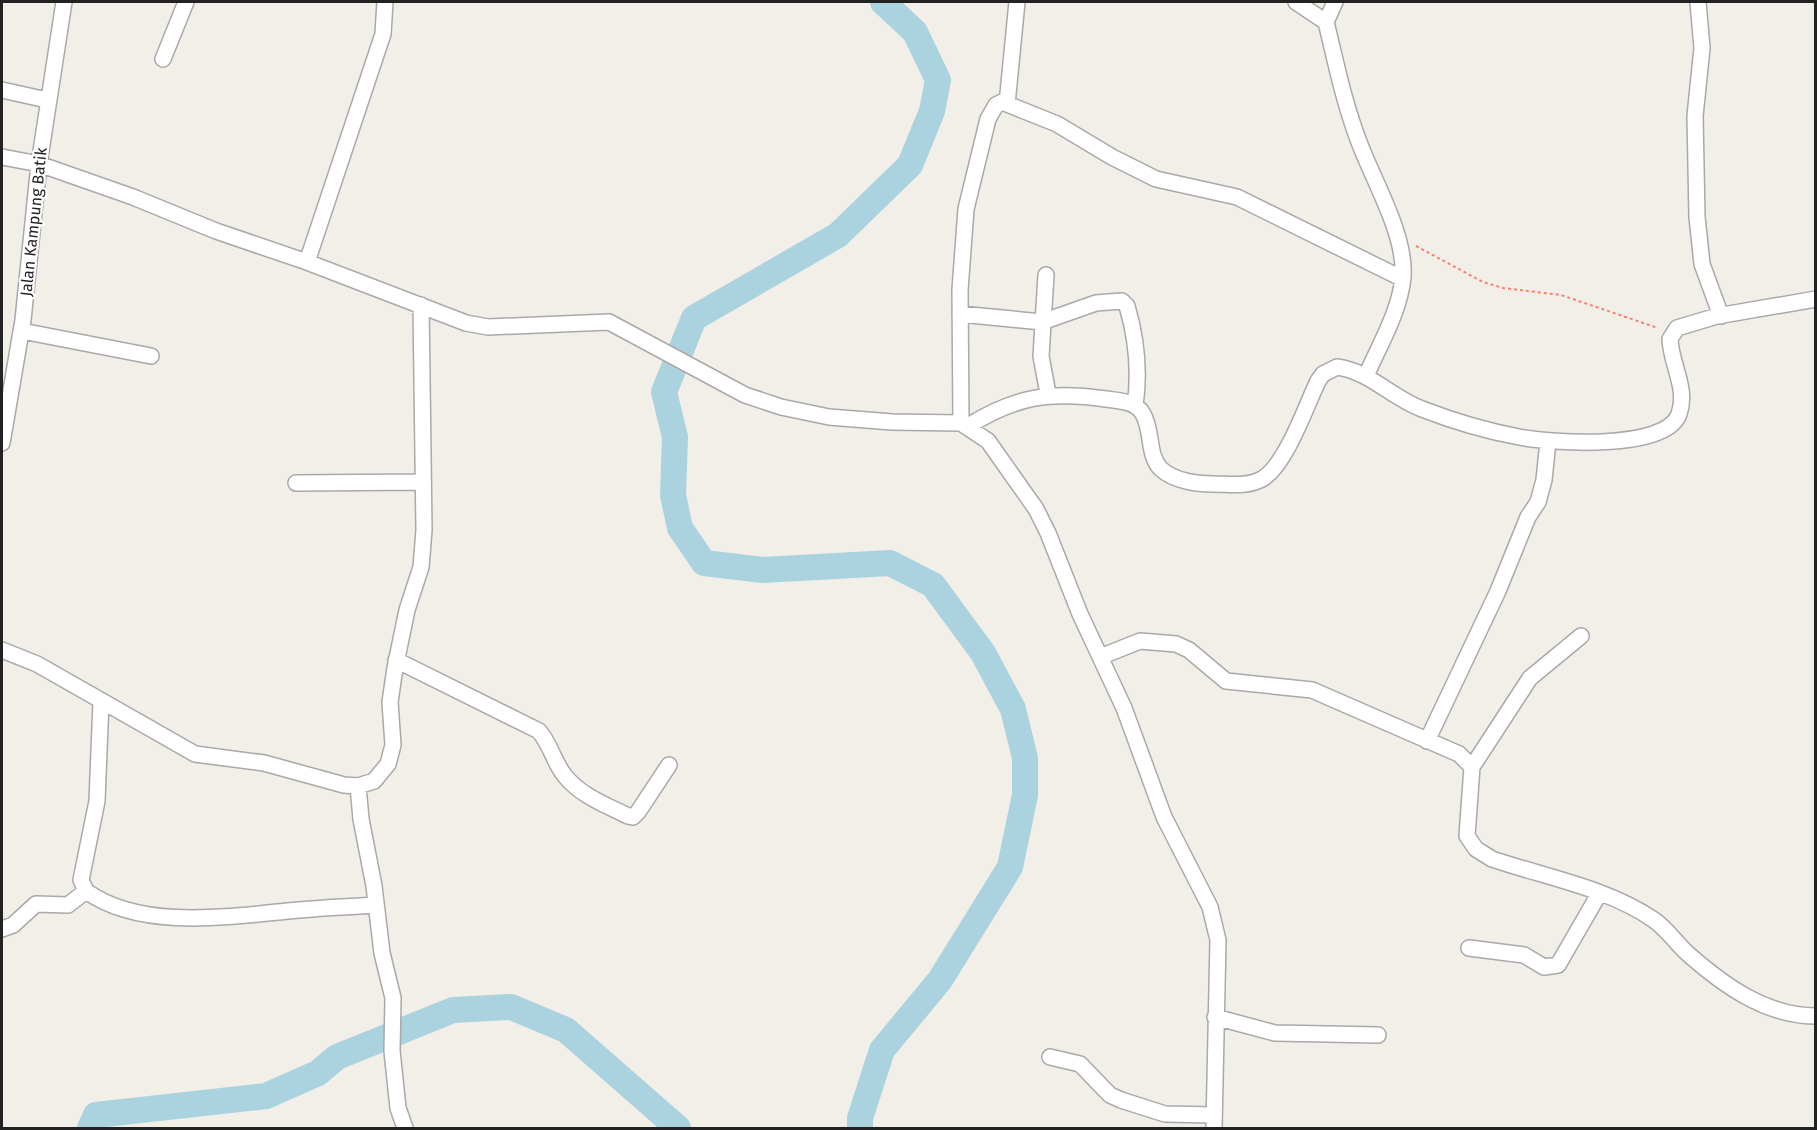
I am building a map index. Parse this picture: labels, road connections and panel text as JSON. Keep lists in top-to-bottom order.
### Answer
{
  "streets": {
    "street": ["Jalan Kampung Batik"]
  }
}
